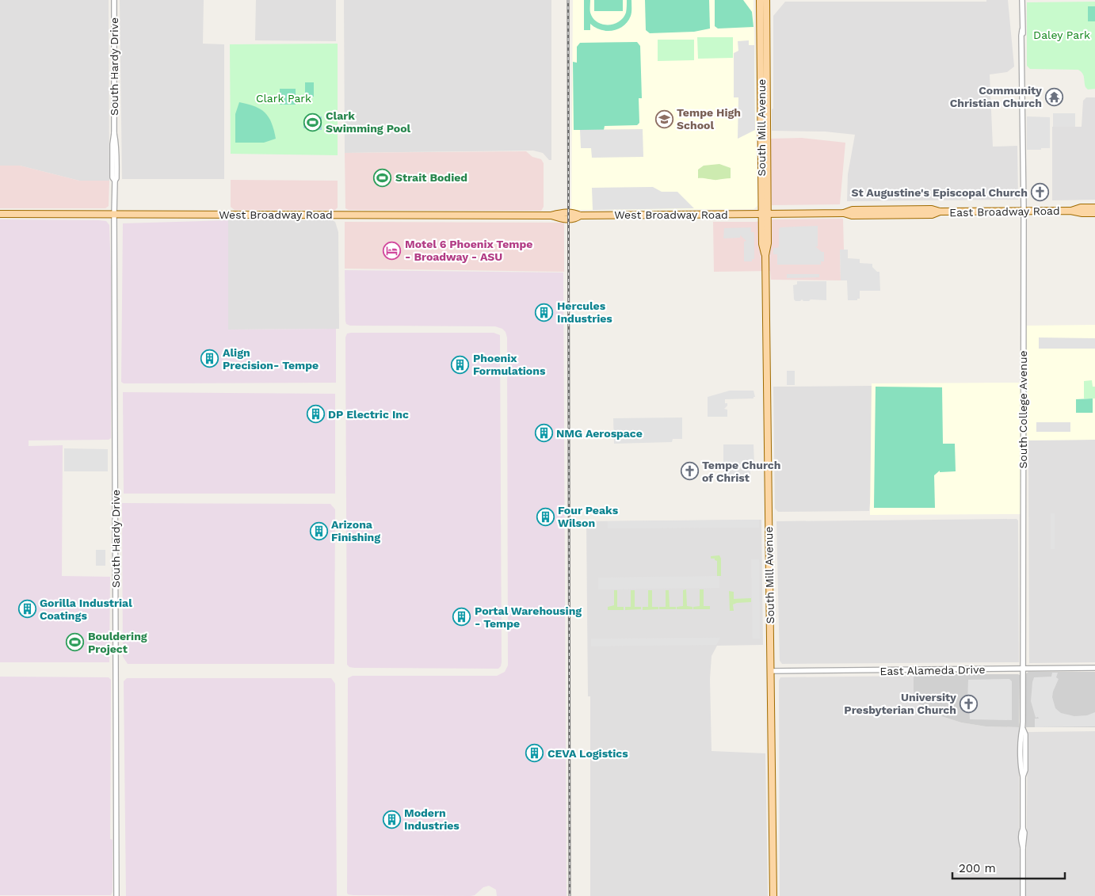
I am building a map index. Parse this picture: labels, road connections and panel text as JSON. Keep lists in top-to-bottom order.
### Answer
{
  "streets": {
    "main road": ["South Mill Avenue", "East Broadway Road", "West Broadway Road"],
    "street": ["South Hardy Drive", "South College Avenue", "East Alameda Drive"]
  },
  "crossings": [
    ["South Hardy Drive", "West Broadway Road"],
    ["South Mill Avenue", "East Broadway Road"],
    ["South Mill Avenue", "West Broadway Road"],
    ["South Mill Avenue", "East Alameda Drive"],
    ["East Broadway Road", "West Broadway Road"],
    ["East Broadway Road", "South College Avenue"],
    ["South College Avenue", "East Alameda Drive"]
  ],
  "parks": ["Daley Park", "Clark Park"],
  "places": {
    "temple": ["Community Christian Church"],
    "school or university": ["Tempe High School"],
    "sports": ["Clark Swimming Pool", "Strait Bodied", "Bouldering Project"],
    "church": ["St Augustine's Episcopal Church", "Tempe Church of Christ", "University Presbyterian Church"],
    "hotel": ["Motel 6 Phoenix Tempe - Broadway - ASU"],
    "building": [
      "Hercules Industries",
      "Align Precision- Tempe",
      "Phoenix Formulations",
      "DP Electric Inc",
      "NMG Aerospace",
      "Four Peaks Wilson",
      "Arizona Finishing",
      "Gorilla Industrial Coatings",
      "Portal Warehousing - Tempe",
      "CEVA Logistics",
      "Modern Industries"
    ]
  },
  "scale_bar": "200 m"
}
